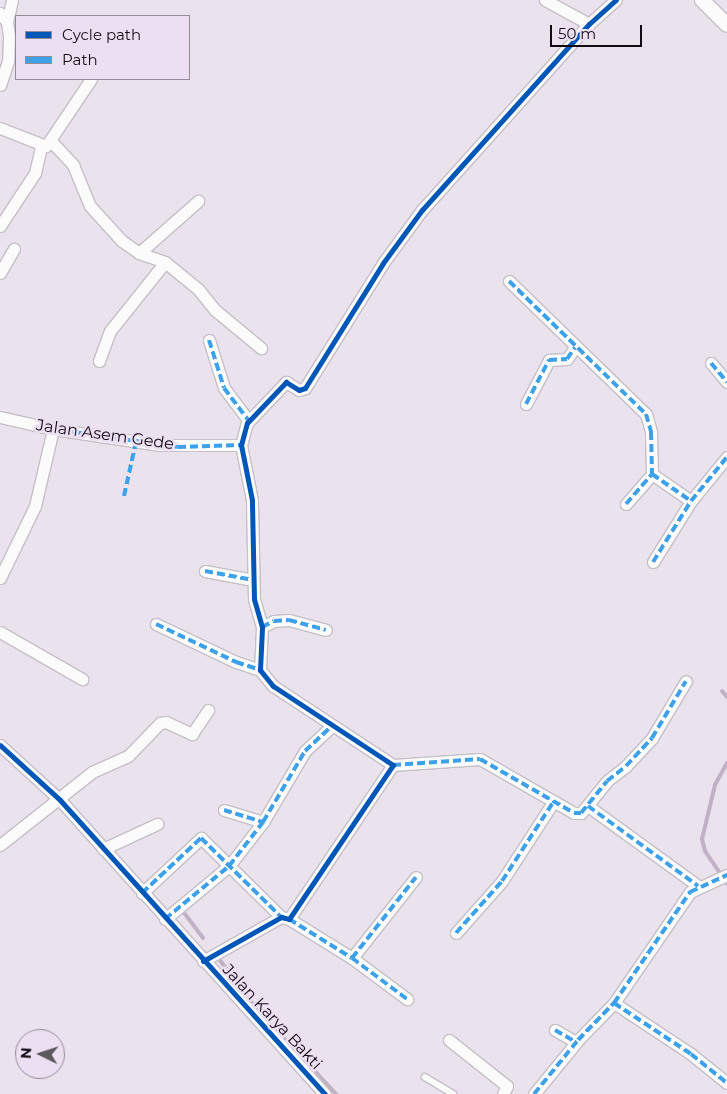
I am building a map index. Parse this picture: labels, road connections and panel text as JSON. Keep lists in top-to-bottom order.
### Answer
{
  "streets": {
    "street": ["Jalan Asem Gede", "Jalan Karya Bakti"]
  },
  "legend": ["Cycle path", "Path"],
  "scale_bar": "50 m",
  "north": "left"
}
